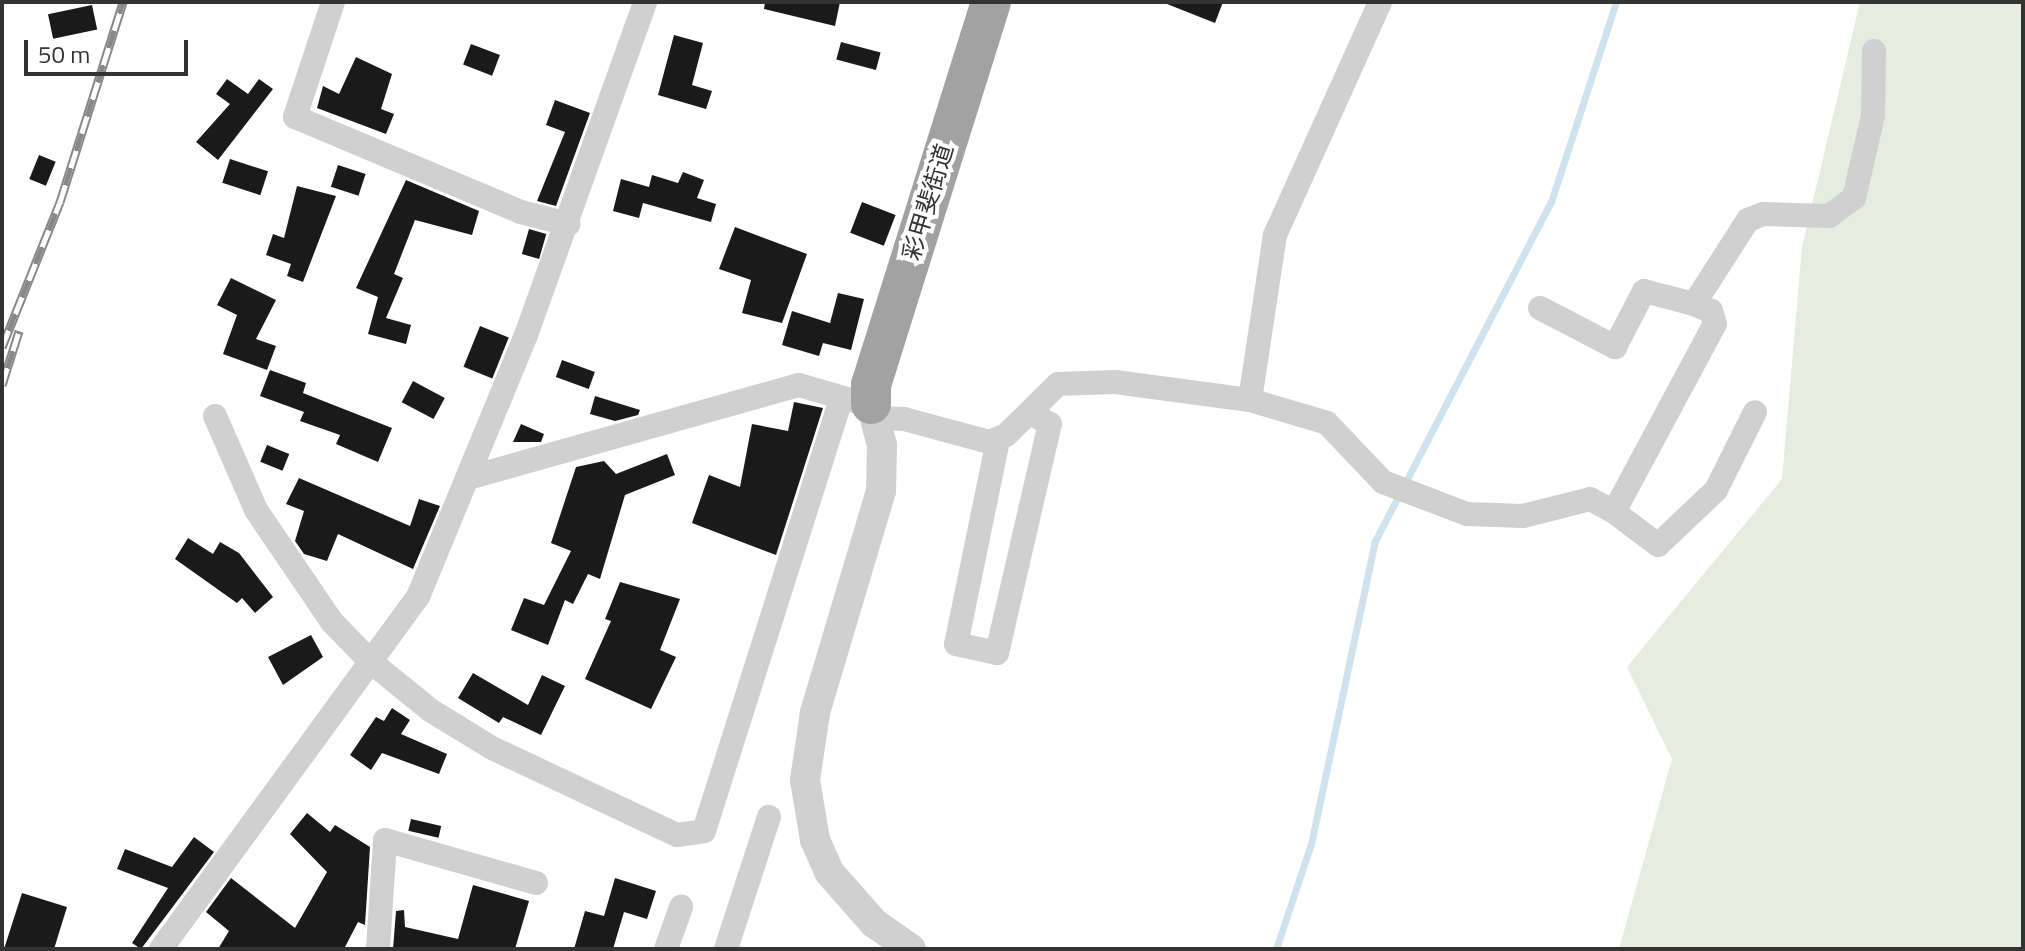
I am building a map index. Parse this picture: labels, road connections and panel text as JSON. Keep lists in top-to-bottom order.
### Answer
{
  "streets": {
    "highway": ["彩甲斐街道"]
  },
  "scale_bar": "50 m"
}
